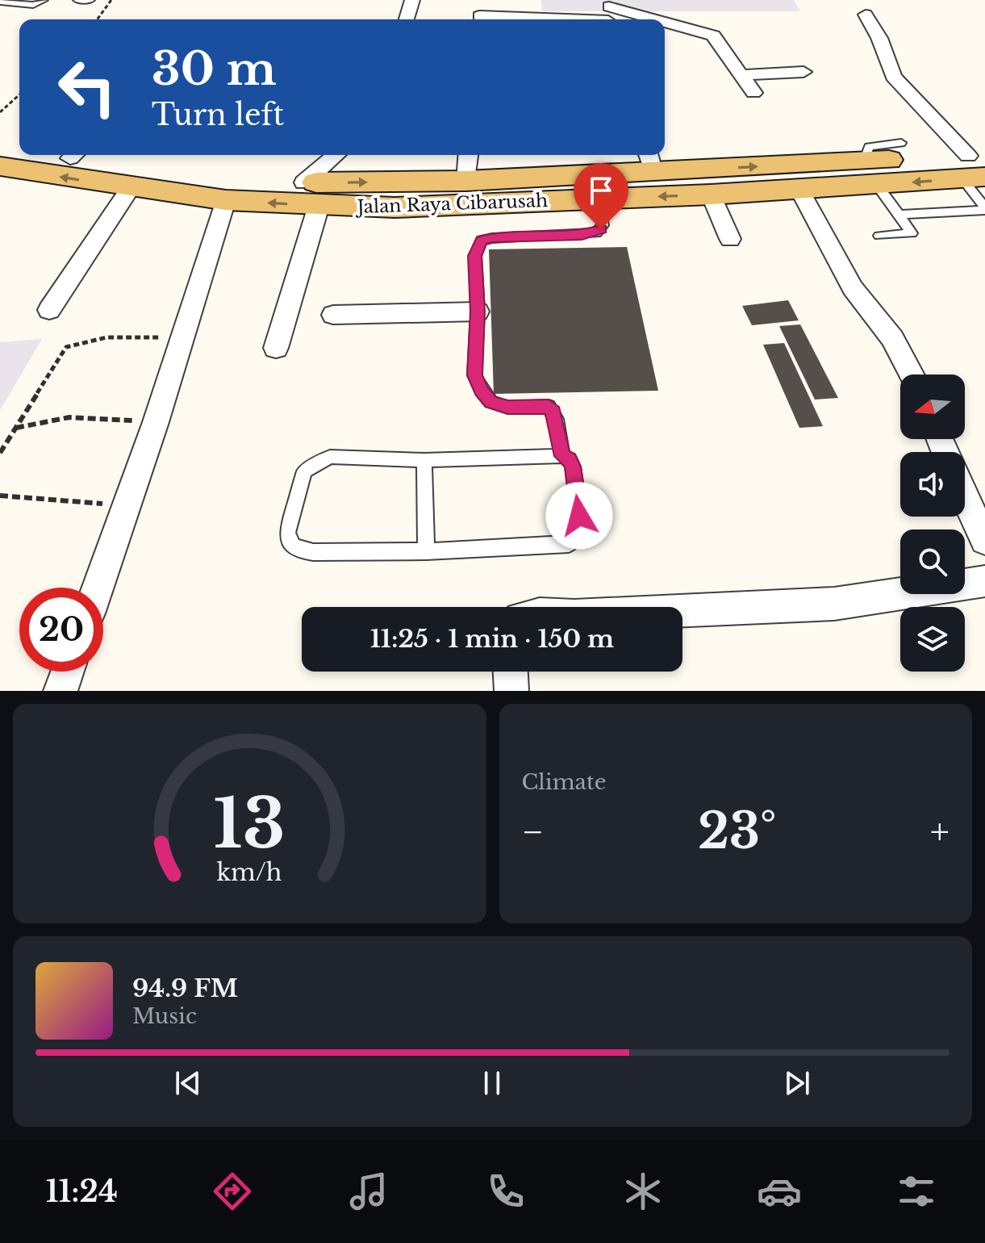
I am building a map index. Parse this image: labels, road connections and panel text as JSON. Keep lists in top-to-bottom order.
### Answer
{
  "streets": {
    "main road": ["Jalan Raya Cibarusah"]
  },
  "north": "left",
  "page": {
    "turn": ["30 m", "Turn left"],
    "limit": "20",
    "trip": "11:25 · 1 min · 150 m",
    "tile": "Climate",
    "heat": ["−", "23°", "+"],
    "song": ["94.9 FM", "Music"],
    "tabs": "11:24",
    "gauge": ["13", "km/h"]
  }
}
